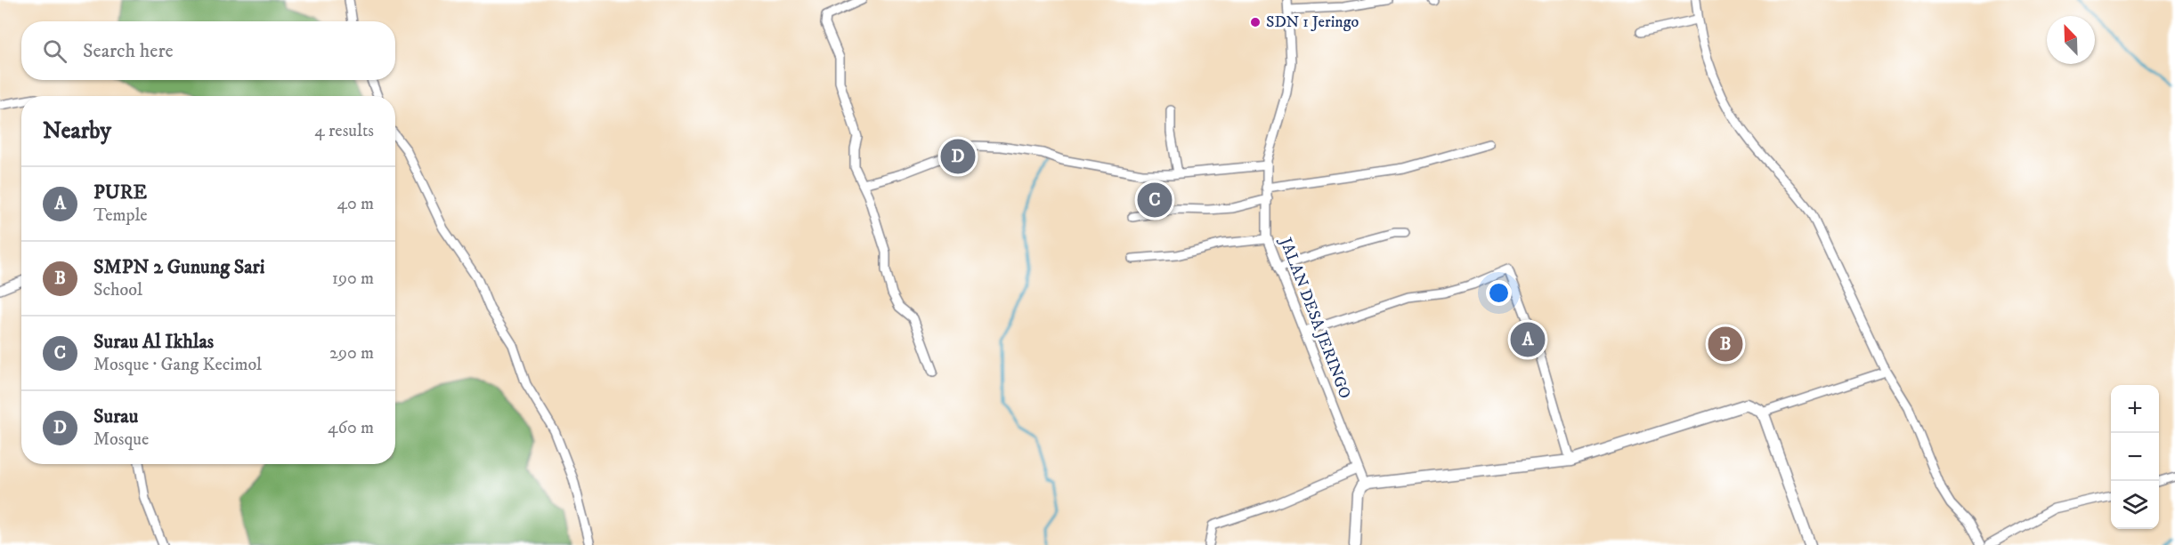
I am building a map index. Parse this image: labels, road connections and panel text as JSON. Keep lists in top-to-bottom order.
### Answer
{
  "streets": {
    "street": ["JALAN DESA JERINGO"]
  },
  "places": ["SDN 1 Jeringo"],
  "north": "top left",
  "page": {
    "search": "Search here",
    "heading": ["Nearby", "4 results"],
    "pins": [
      "D",
      "C",
      "A",
      "B"
    ],
    "list": [
      {
        "mark": "A",
        "name": "PURE",
        "note": "Temple",
        "value": "40 m"
      },
      {
        "mark": "B",
        "name": "SMPN 2 Gunung Sari",
        "note": "School",
        "value": "190 m"
      },
      {
        "mark": "C",
        "name": "Surau Al Ikhlas",
        "note": "Mosque · Gang Kecimol",
        "value": "290 m"
      },
      {
        "mark": "D",
        "name": "Surau",
        "note": "Mosque",
        "value": "460 m"
      }
    ],
    "map_buttons": ["+", "−"]
  }
}
